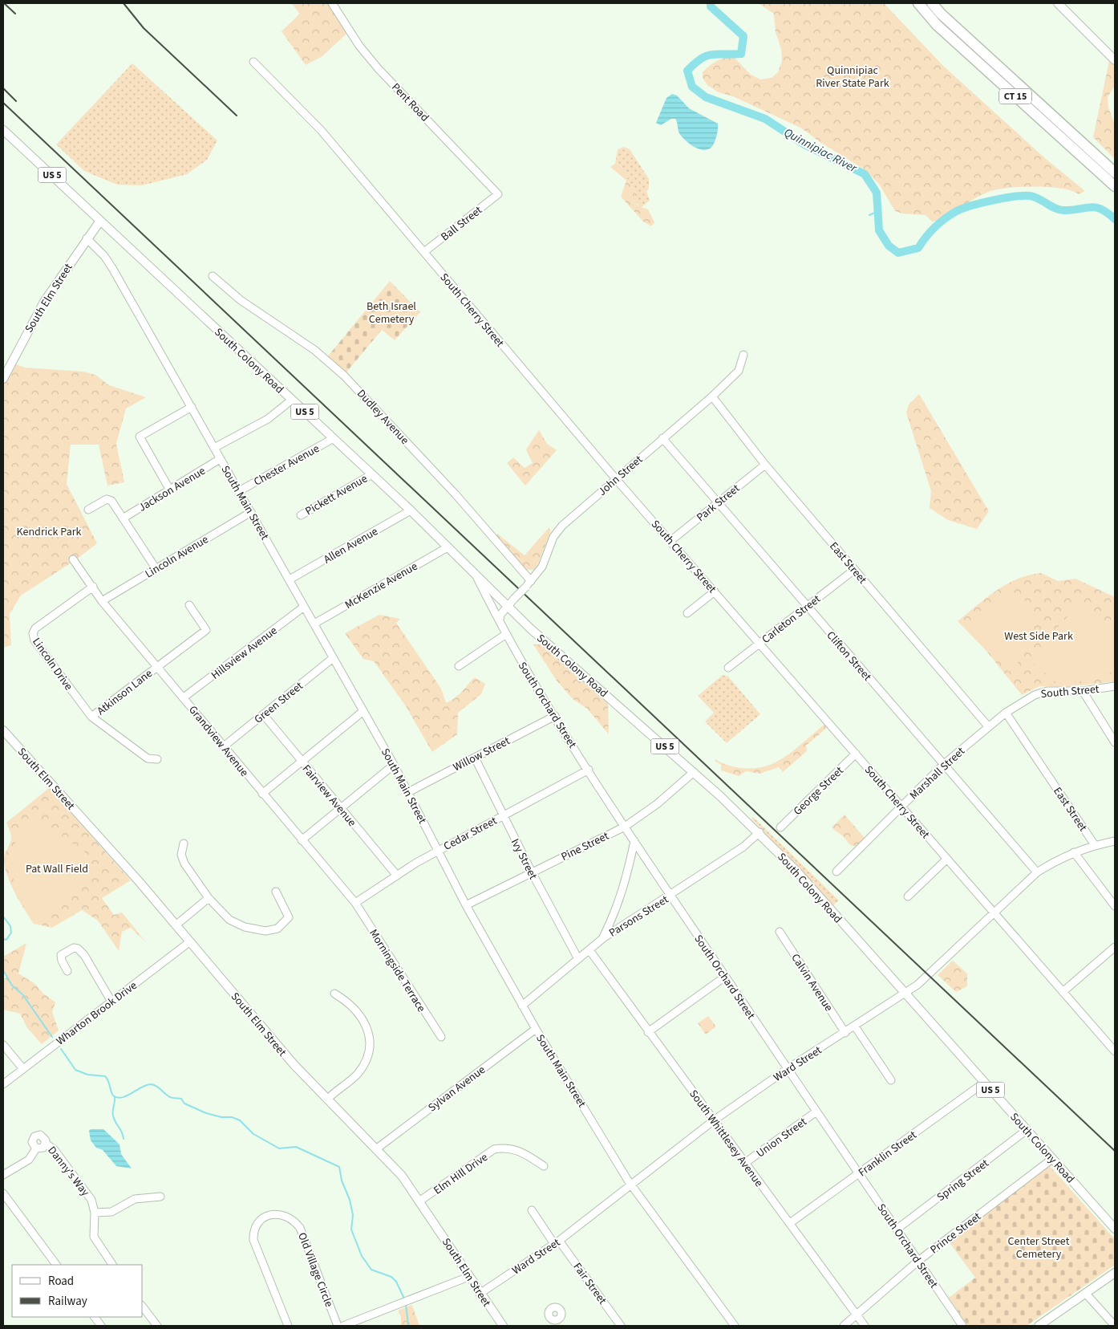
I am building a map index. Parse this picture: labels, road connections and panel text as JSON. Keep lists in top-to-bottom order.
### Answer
{
  "streets": {
    "highway": ["CT 15"],
    "main road": ["US 5", "South Elm Street", "South Colony Road"],
    "street": [
      "Pent Road",
      "Ball Street",
      "South Cherry Street",
      "Dudley Avenue",
      "Chester Avenue",
      "John Street",
      "Jackson Avenue",
      "Pickett Avenue",
      "South Main Street",
      "Park Street",
      "Allen Avenue",
      "Lincoln Avenue",
      "East Street",
      "McKenzie Avenue",
      "Carleton Street",
      "Hillsview Avenue",
      "Clifton Street",
      "Lincoln Drive",
      "South Street",
      "Atkinson Lane",
      "Green Street",
      "South Orchard Street",
      "Grandview Avenue",
      "Willow Street",
      "Marshall Street",
      "George Street",
      "Fairview Avenue",
      "Cedar Street",
      "Pine Street",
      "Ivy Street",
      "Parsons Street",
      "Morningside Terrace",
      "Calvin Avenue",
      "Wharton Brook Drive",
      "Ward Street",
      "Sylvan Avenue",
      "Union Street",
      "South Whittlesey Avenue",
      "Franklin Street",
      "Danny's Way",
      "Elm Hill Drive",
      "Spring Street",
      "Prince Street",
      "Old Village Circle",
      "Fair Street"
    ]
  },
  "crossings": [
    ["Pent Road", "Ball Street"],
    ["Ball Street", "South Cherry Street"],
    ["South Elm Street", "South Colony Road"],
    ["South Elm Street", "South Main Street"],
    ["South Elm Street", "Wharton Brook Drive"],
    ["South Elm Street", "Ward Street"],
    ["South Elm Street", "Sylvan Avenue"],
    ["South Elm Street", "Elm Hill Drive"],
    ["South Cherry Street", "John Street"],
    ["South Cherry Street", "Park Street"],
    ["South Cherry Street", "Carleton Street"],
    ["South Cherry Street", "Marshall Street"],
    ["South Cherry Street", "George Street"],
    ["South Cherry Street", "Ward Street"],
    ["South Colony Road", "Chester Avenue"],
    ["South Colony Road", "John Street"],
    ["South Colony Road", "Pickett Avenue"],
    ["South Colony Road", "Allen Avenue"],
    ["South Colony Road", "McKenzie Avenue"],
    ["South Colony Road", "South Orchard Street"],
    ["South Colony Road", "Pine Street"],
    ["South Colony Road", "Parsons Street"],
    ["South Colony Road", "Ward Street"],
    ["South Colony Road", "Franklin Street"],
    ["South Colony Road", "Spring Street"],
    ["South Colony Road", "Prince Street"],
    ["Dudley Avenue", "John Street"],
    ["Chester Avenue", "South Main Street"],
    ["John Street", "East Street"],
    ["John Street", "Clifton Street"],
    ["Jackson Avenue", "South Main Street"],
    ["South Main Street", "Allen Avenue"],
    ["South Main Street", "Lincoln Avenue"],
    ["South Main Street", "McKenzie Avenue"],
    ["South Main Street", "Hillsview Avenue"],
    ["South Main Street", "Green Street"],
    ["South Main Street", "Willow Street"],
    ["South Main Street", "Cedar Street"],
    ["South Main Street", "Pine Street"],
    ["South Main Street", "Parsons Street"],
    ["South Main Street", "Ward Street"],
    ["South Main Street", "Sylvan Avenue"],
    ["Park Street", "East Street"],
    ["Park Street", "Clifton Street"],
    ["Lincoln Avenue", "Grandview Avenue"],
    ["East Street", "Carleton Street"],
    ["East Street", "South Street"],
    ["East Street", "Marshall Street"],
    ["East Street", "Ward Street"],
    ["Carleton Street", "Clifton Street"],
    ["Hillsview Avenue", "Grandview Avenue"],
    ["Clifton Street", "Marshall Street"],
    ["Clifton Street", "Ward Street"],
    ["Lincoln Drive", "Atkinson Lane"],
    ["Lincoln Drive", "Grandview Avenue"],
    ["South Street", "Marshall Street"],
    ["Atkinson Lane", "Grandview Avenue"],
    ["Green Street", "Grandview Avenue"],
    ["Green Street", "Fairview Avenue"],
    ["South Orchard Street", "Willow Street"],
    ["South Orchard Street", "Cedar Street"],
    ["South Orchard Street", "Pine Street"],
    ["South Orchard Street", "Parsons Street"],
    ["South Orchard Street", "Ward Street"],
    ["South Orchard Street", "Union Street"],
    ["South Orchard Street", "Franklin Street"],
    ["South Orchard Street", "Spring Street"],
    ["South Orchard Street", "Prince Street"],
    ["Grandview Avenue", "Cedar Street"],
    ["Grandview Avenue", "Morningside Terrace"],
    ["Willow Street", "Ivy Street"],
    ["Fairview Avenue", "Cedar Street"],
    ["Cedar Street", "Ivy Street"],
    ["Cedar Street", "Morningside Terrace"],
    ["Pine Street", "Ivy Street"],
    ["Ivy Street", "Parsons Street"],
    ["Parsons Street", "South Whittlesey Avenue"],
    ["Calvin Avenue", "Ward Street"],
    ["Ward Street", "South Whittlesey Avenue"],
    ["Ward Street", "Fair Street"],
    ["Union Street", "South Whittlesey Avenue"],
    ["South Whittlesey Avenue", "Franklin Street"],
    ["South Whittlesey Avenue", "Prince Street"]
  ],
  "water": ["Quinnipiac River"],
  "parks": [
    "Quinnipiac River State Park",
    "Beth Israel Cemetery",
    "Kendrick Park",
    "West Side Park",
    "Pat Wall Field",
    "Center Street Cemetery"
  ],
  "legend": ["Road", "Railway"]
}
